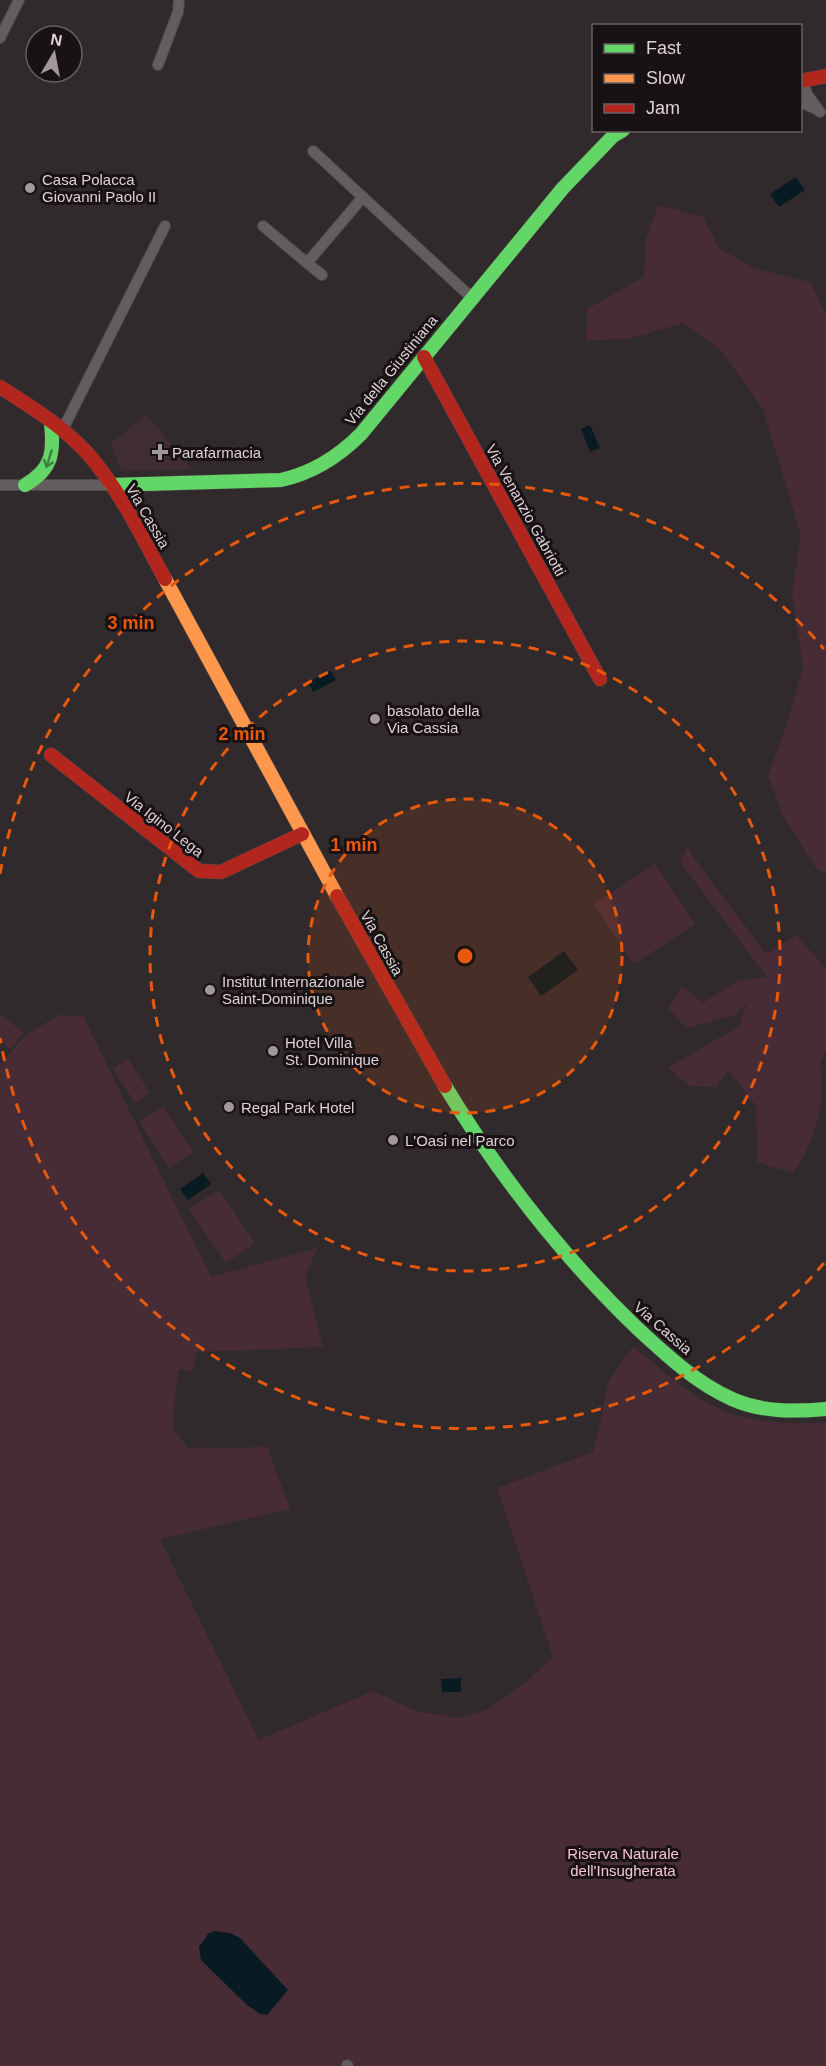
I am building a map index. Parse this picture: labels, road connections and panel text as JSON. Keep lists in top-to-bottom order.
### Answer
{
  "streets": {
    "main road": [
      "Via della Giustiniana",
      "Via Venanzio Gabriotti",
      "Via Cassia",
      "Via Igino Lega"
    ]
  },
  "crossings": [
    ["Via della Giustiniana", "Via Venanzio Gabriotti"],
    ["Via della Giustiniana", "Via Cassia"],
    ["Via Cassia", "Via Igino Lega"]
  ],
  "parks": ["Riserva Naturale dell'Insugherata"],
  "places": {
    "other": [
      "Casa Polacca Giovanni Paolo II",
      "basolato della Via Cassia",
      "Institut Internazionale Saint-Dominique",
      "Hotel Villa St. Dominique",
      "Regal Park Hotel",
      "L'Oasi nel Parco"
    ],
    "health": ["Parafarmacia"]
  },
  "legend": ["Fast", "Slow", "Jam"],
  "north": "top",
  "rings": ["3 min", "2 min", "1 min"]
}
